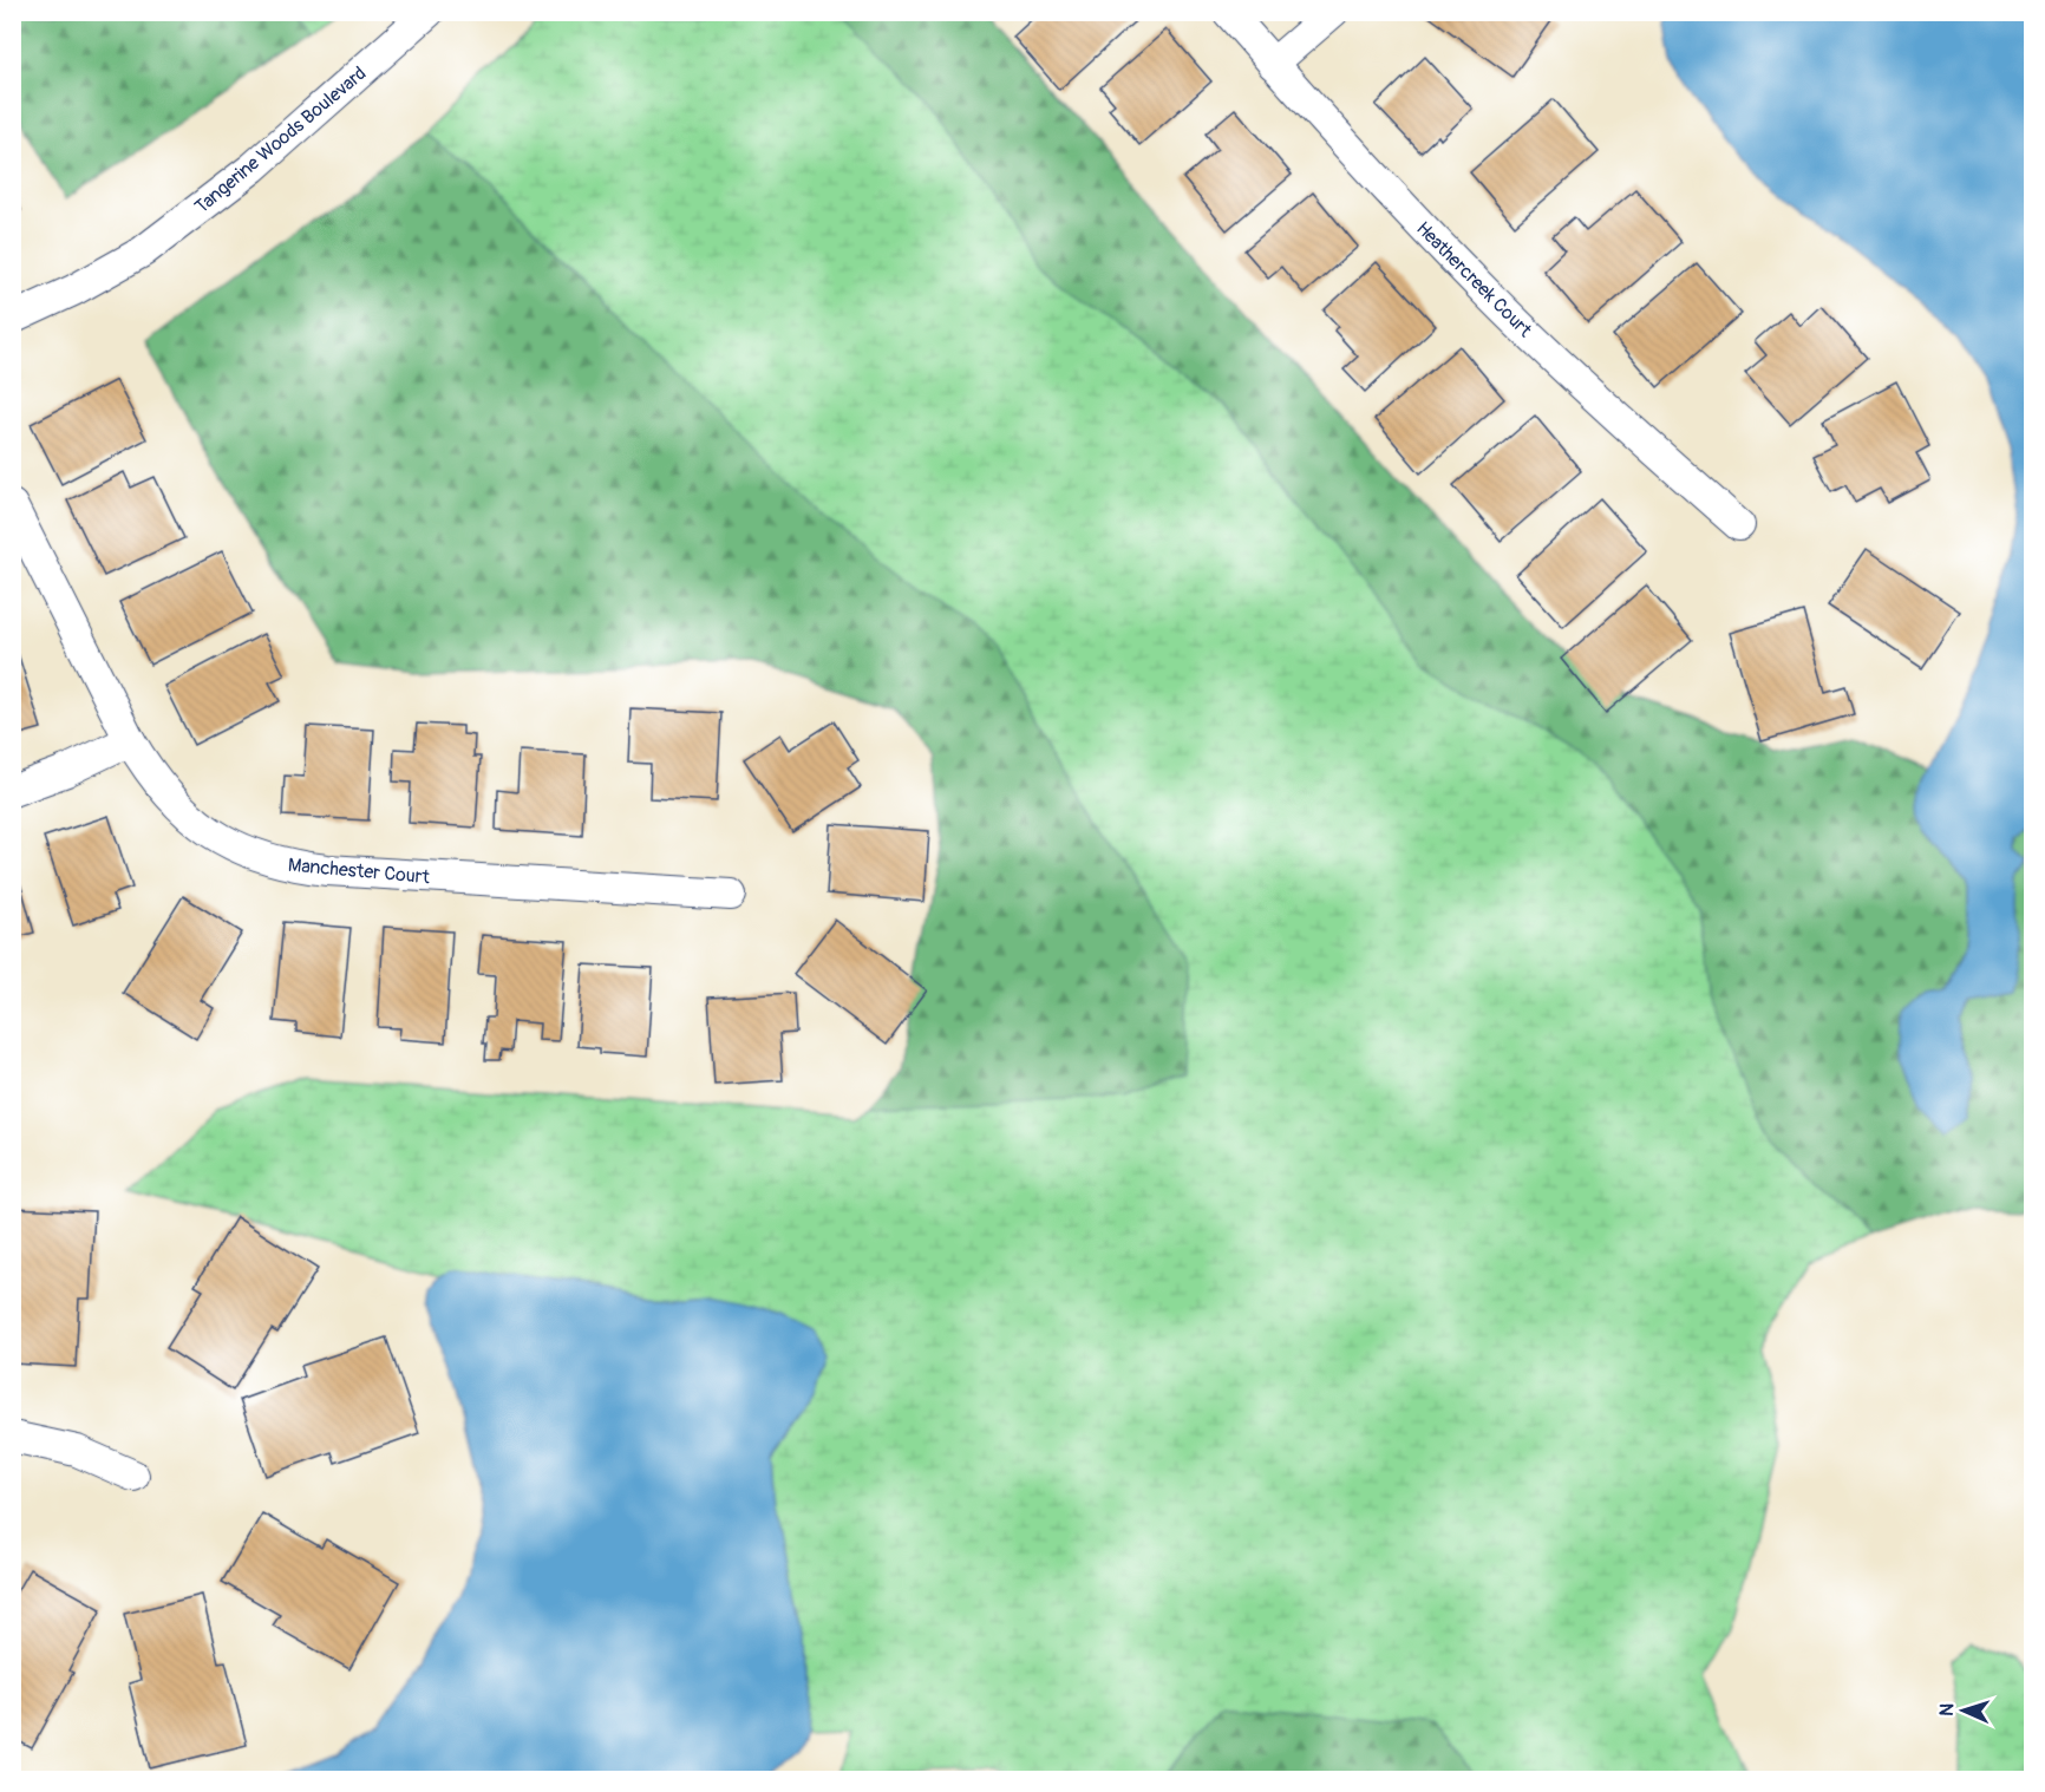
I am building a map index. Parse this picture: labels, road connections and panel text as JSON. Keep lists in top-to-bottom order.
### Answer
{
  "streets": {
    "street": ["Tangerine Woods Boulevard", "Heathercreek Court", "Manchester Court"]
  },
  "north": "left"
}
